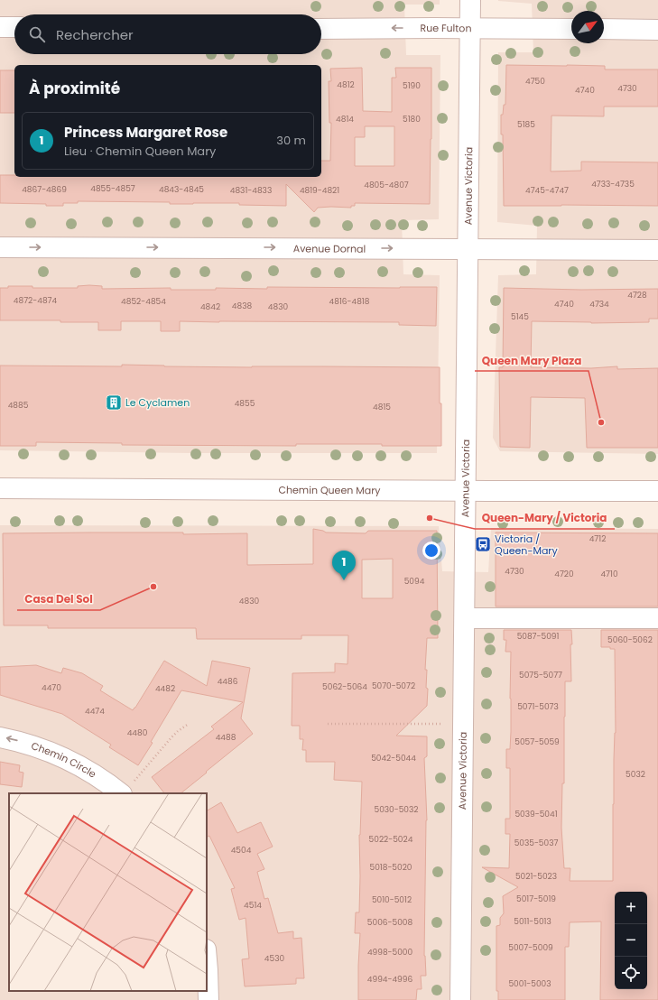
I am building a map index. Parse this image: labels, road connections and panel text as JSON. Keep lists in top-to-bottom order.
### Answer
{
  "streets": {
    "street": [
      "Rue Fulton",
      "Avenue Victoria",
      "Avenue Dornal",
      "Chemin Queen Mary",
      "Chemin Circle"
    ]
  },
  "crossings": [
    ["Rue Fulton", "Avenue Victoria"],
    ["Avenue Victoria", "Avenue Dornal"],
    ["Avenue Victoria", "Chemin Queen Mary"]
  ],
  "one_way": ["Rue Fulton", "Avenue Dornal", "Chemin Circle"],
  "places": {
    "building": ["Le Cyclamen"],
    "other": ["Queen Mary Plaza", "Queen-Mary / Victoria", "Casa Del Sol"],
    "bus stop": ["Victoria / Queen-Mary"]
  },
  "house_numbers": [
    "4750",
    "4812",
    "5190",
    "4730",
    "4740",
    "4814",
    "5180",
    "5185",
    "4733-4735",
    "4805-4807",
    "4855-4857",
    "4867-4869",
    "4843-4845",
    "4831-4833",
    "4819-4821",
    "4745-4747",
    "4728",
    "4872-4874",
    "4852-4854",
    "4816-4818",
    "4740",
    "4734",
    "4838",
    "4842",
    "4830",
    "5145",
    "4855",
    "4885",
    "4815",
    "4712",
    "4730",
    "4720",
    "4710",
    "5094",
    "4830",
    "5087-5091",
    "5060-5062",
    "5075-5077",
    "4486",
    "5070-5072",
    "5062-5064",
    "4470",
    "4482",
    "5071-5073",
    "4474",
    "4480",
    "4488",
    "5057-5059",
    "5042-5044",
    "5032",
    "5030-5032",
    "5039-5041",
    "5022-5024",
    "5035-5037",
    "4504",
    "5018-5020",
    "5021-5023",
    "5017-5019",
    "5010-5012",
    "4514",
    "5011-5013",
    "5006-5008",
    "5007-5009",
    "4998-5000",
    "4530",
    "4994-4996",
    "5001-5003"
  ],
  "north": "top right",
  "page": {
    "search": "Rechercher",
    "heading": "À proximité",
    "list": [
      {
        "mark": "1",
        "name": "Princess Margaret Rose",
        "note": "Lieu · Chemin Queen Mary",
        "value": "30 m"
      }
    ],
    "pins": "1",
    "map_buttons": ["+", "−"]
  }
}
